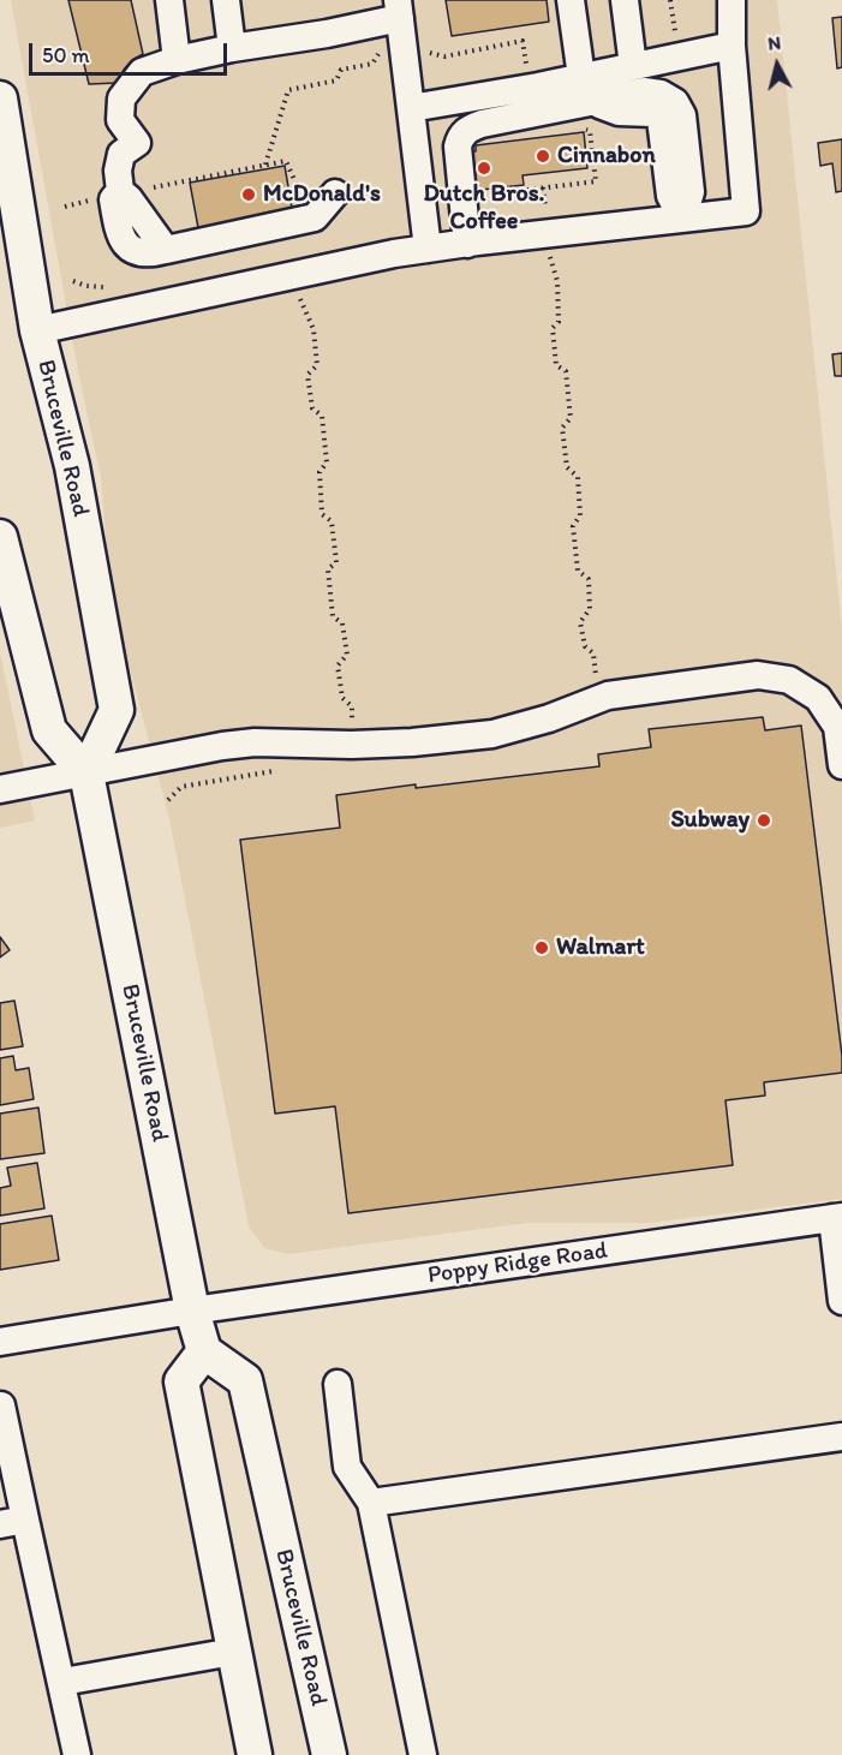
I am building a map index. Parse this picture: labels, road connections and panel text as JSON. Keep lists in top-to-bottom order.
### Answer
{
  "streets": {
    "main road": ["Bruceville Road"],
    "street": ["Poppy Ridge Road"]
  },
  "crossings": [
    ["Bruceville Road", "Poppy Ridge Road"]
  ],
  "places": [
    "Cinnabon",
    "Dutch Bros. Coffee",
    "McDonald's",
    "Subway",
    "Walmart"
  ],
  "scale_bar": "50 m",
  "north": "top"
}
